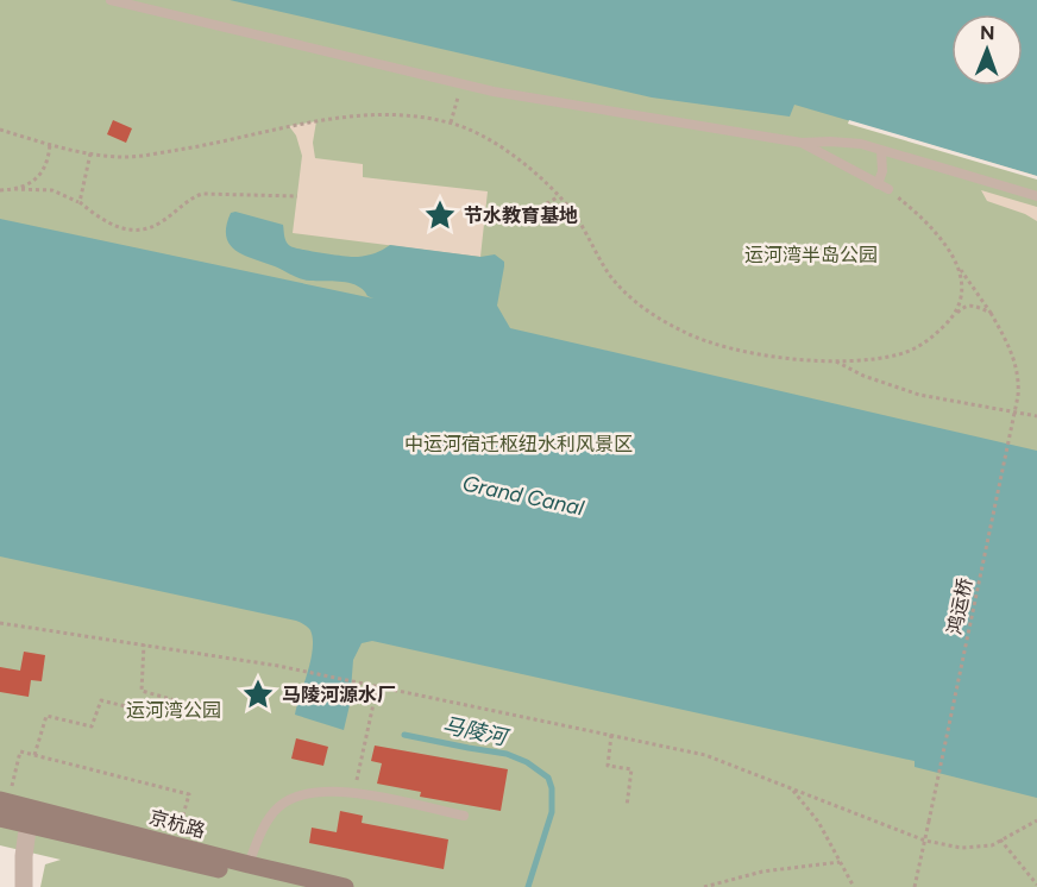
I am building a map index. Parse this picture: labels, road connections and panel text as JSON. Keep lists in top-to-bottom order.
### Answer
{
  "streets": {
    "street": ["京杭路"],
    "path": ["鸿运桥"]
  },
  "water": ["Grand Canal", "马陵河"],
  "parks": ["运河湾半岛公园", "中运河宿迁枢纽水利风景区", "运河湾公园"],
  "places": {
    "place": ["节水教育基地", "马陵河源水厂"]
  },
  "north": "top"
}
